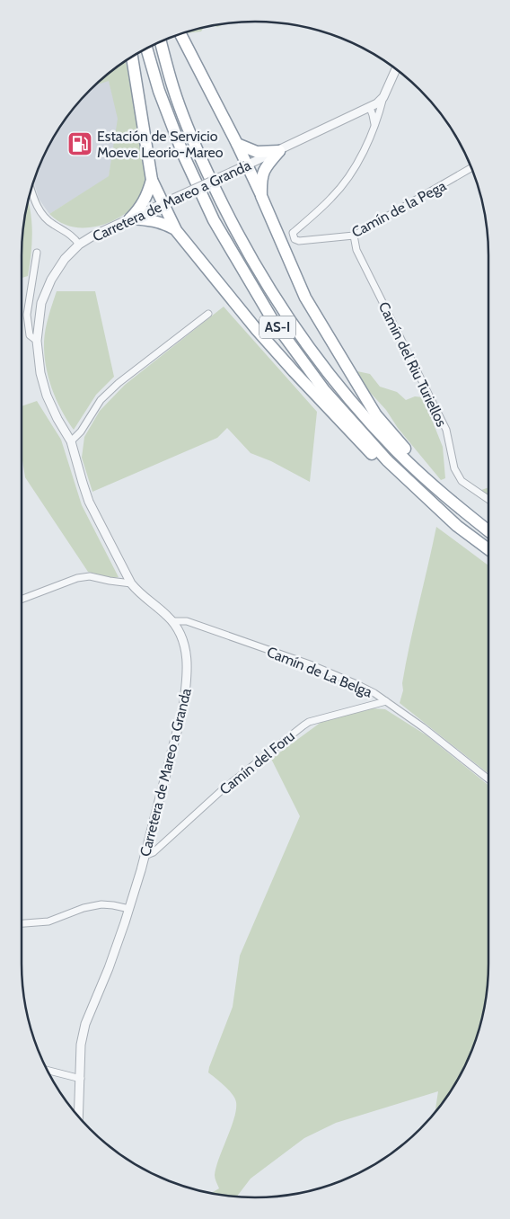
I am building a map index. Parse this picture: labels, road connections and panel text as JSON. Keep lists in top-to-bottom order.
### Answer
{
  "streets": {
    "highway": ["AS-I"],
    "street": [
      "Carretera de Mareo a Granda",
      "Camín de la Pega",
      "Camín del Riu Turiellos",
      "Camín de La Belga",
      "Camín del Foru"
    ]
  },
  "crossings": [
    ["Carretera de Mareo a Granda", "Camín de la Pega"],
    ["Carretera de Mareo a Granda", "Camín de La Belga"],
    ["Carretera de Mareo a Granda", "Camín del Foru"],
    ["Camín de la Pega", "Camín del Riu Turiellos"],
    ["Camín de La Belga", "Camín del Foru"]
  ],
  "places": {
    "fuel station": ["Estación de Servicio Moeve Leorio-Mareo"]
  }
}
